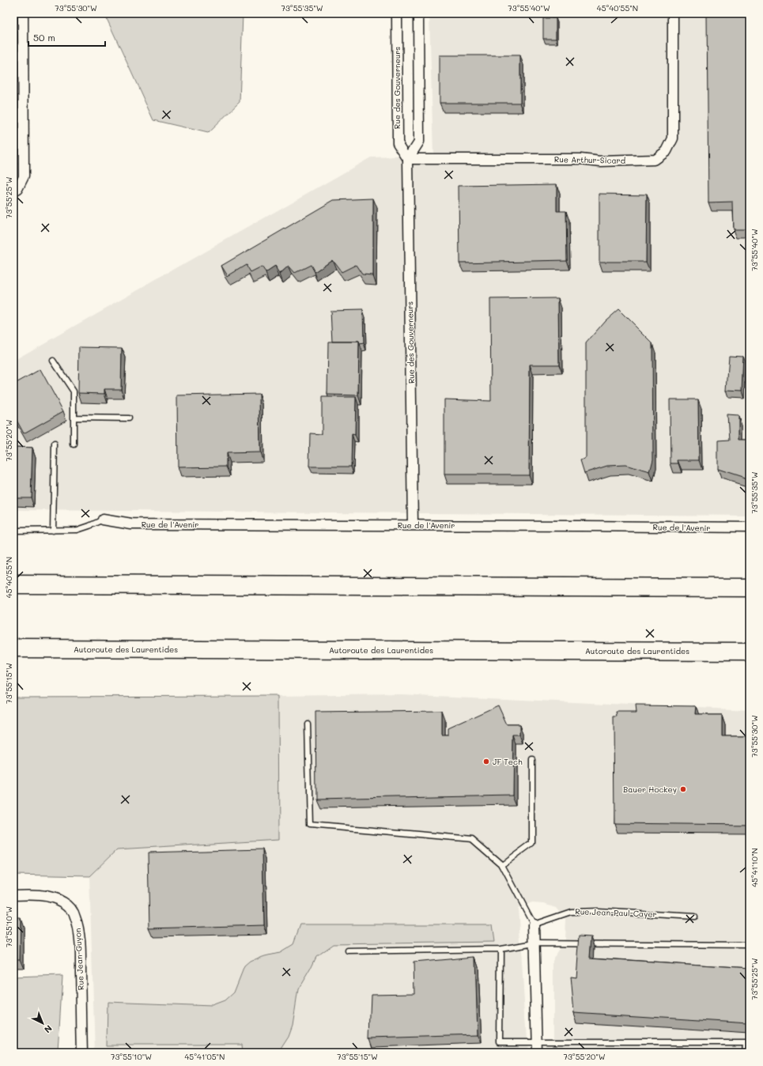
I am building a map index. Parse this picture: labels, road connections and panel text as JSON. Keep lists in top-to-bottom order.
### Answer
{
  "streets": {
    "highway": ["Autoroute des Laurentides"],
    "street": [
      "Rue des Gouverneurs",
      "Rue Arthur-Sicard",
      "Rue de l'Avenir",
      "Rue Jean-Guyon"
    ],
    "lane": ["Rue Jean-Paul-Cayer"]
  },
  "crossings": [
    ["Rue des Gouverneurs", "Rue Arthur-Sicard"],
    ["Rue des Gouverneurs", "Rue de l'Avenir"]
  ],
  "places": ["JF Tech", "Bauer Hockey"],
  "scale_bar": "50 m",
  "north": "bottom right",
  "coordinates": [
    "73°55'30\"W",
    "73°55'35\"W",
    "73°55'40\"W",
    "45°40'55\"N",
    "73°55'25\"W",
    "73°55'20\"W",
    "73°55'15\"W",
    "45°41'10\"N",
    "73°55'10\"W",
    "45°41'05\"N"
  ]
}
